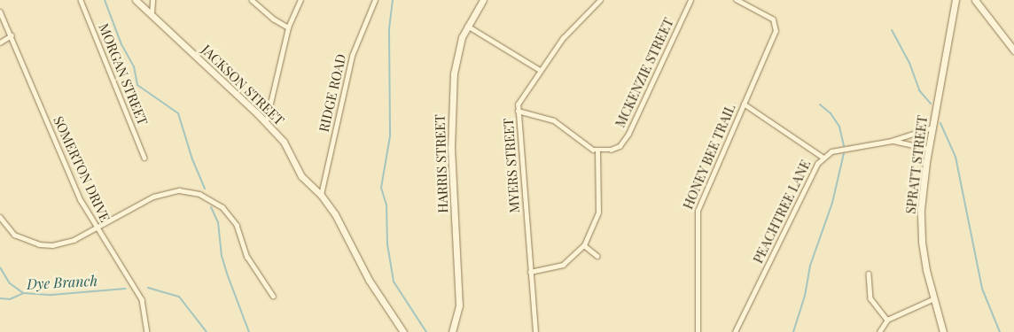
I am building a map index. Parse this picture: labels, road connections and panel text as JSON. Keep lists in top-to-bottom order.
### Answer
{
  "streets": {
    "street": [
      "MCKENZIE STREET",
      "MORGAN STREET",
      "JACKSON STREET",
      "RIDGE ROAD",
      "HONEY BEE TRAIL",
      "HARRIS STREET",
      "SPRATT STREET",
      "MYERS STREET",
      "SOMERTON DRIVE",
      "PEACHTREE LANE"
    ]
  },
  "crossings": [
    ["JACKSON STREET", "RIDGE ROAD"],
    ["SPRATT STREET", "PEACHTREE LANE"]
  ],
  "water": ["Dye Branch"]
}
